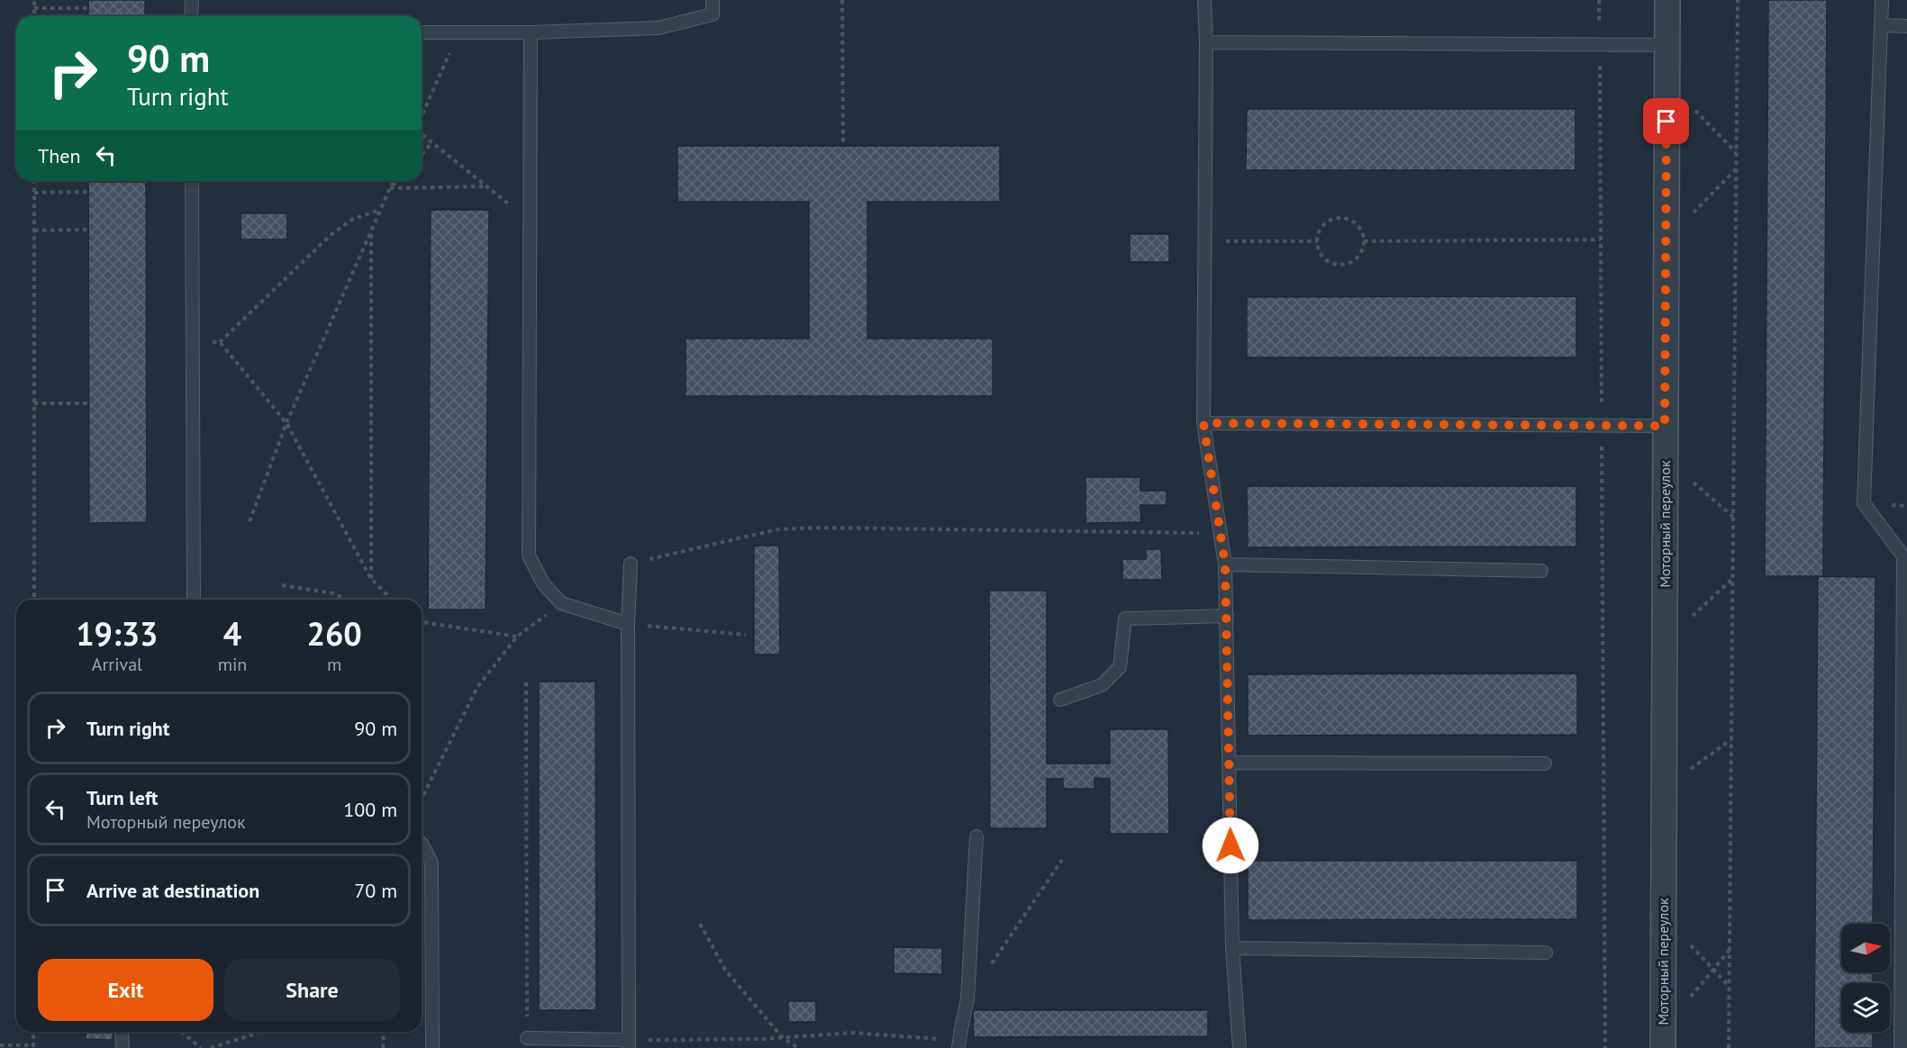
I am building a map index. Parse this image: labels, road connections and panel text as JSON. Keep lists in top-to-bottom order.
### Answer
{
  "streets": {
    "street": ["Моторный переулок"]
  },
  "north": "right",
  "page": {
    "turn": ["90 m", "Turn right"],
    "then": "Then",
    "eta": [
      "19:33",
      "Arrival",
      "4",
      "min",
      "260",
      "m"
    ],
    "list": [
      {
        "name": "Turn right",
        "value": "90 m"
      },
      {
        "name": "Turn left",
        "note": "Моторный переулок",
        "value": "100 m"
      },
      {
        "name": "Arrive at destination",
        "value": "70 m"
      }
    ],
    "buttons": ["Exit", "Share"]
  }
}
